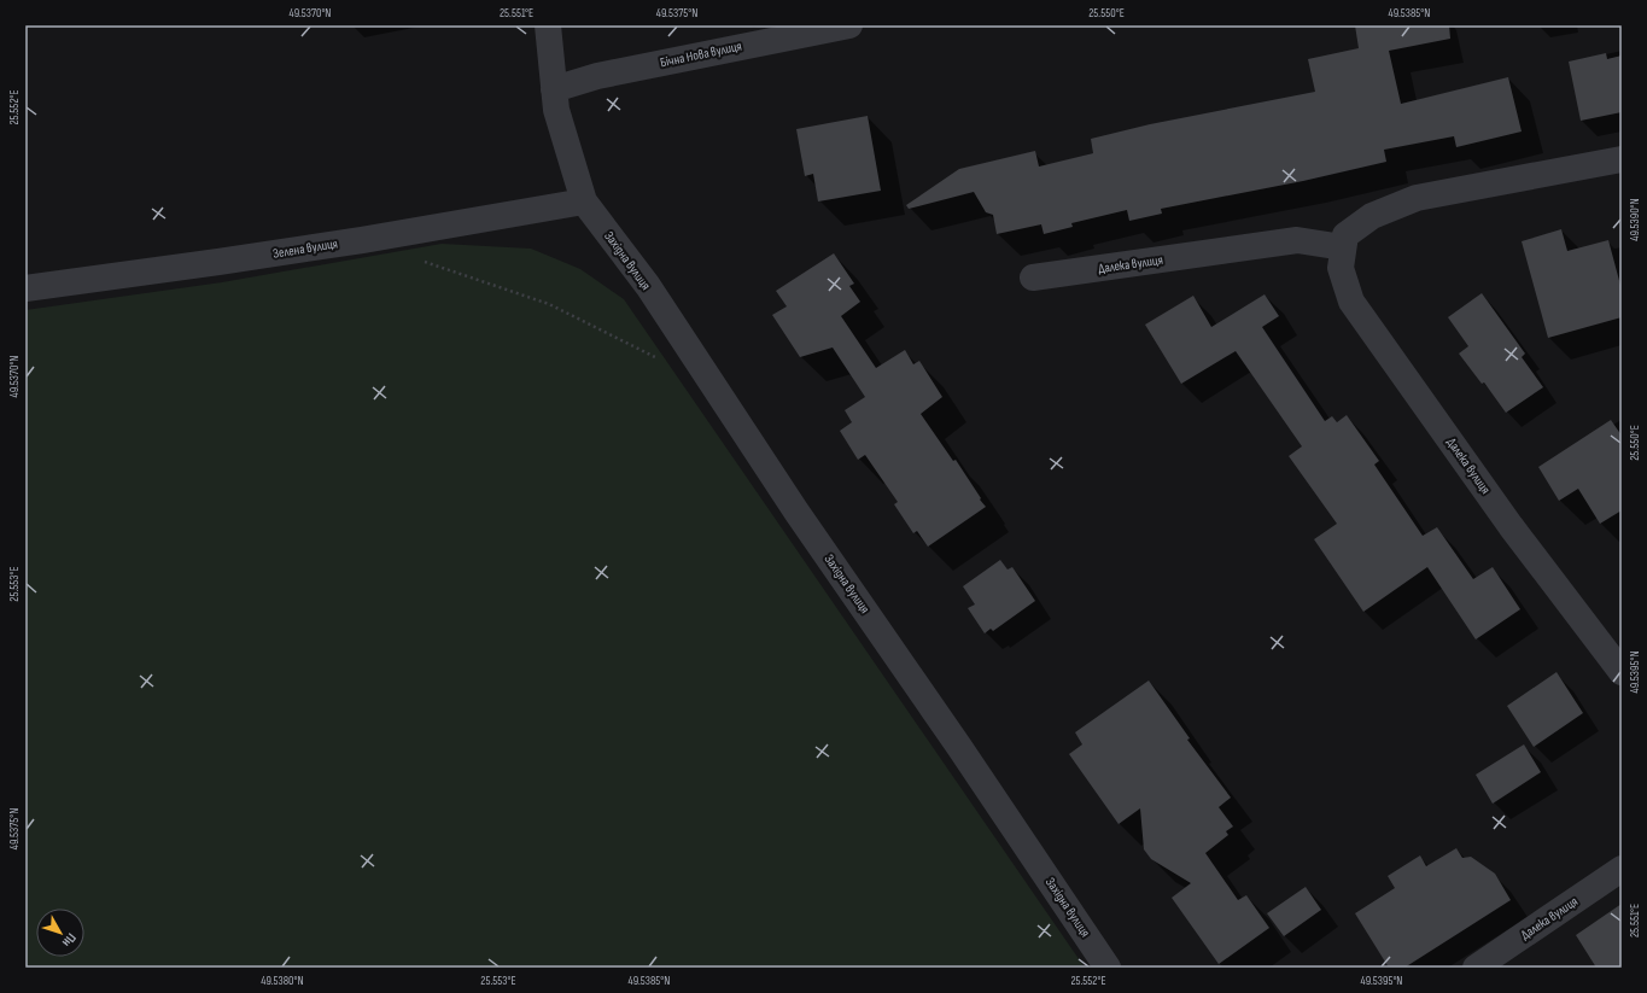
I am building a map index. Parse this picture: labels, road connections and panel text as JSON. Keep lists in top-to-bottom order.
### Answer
{
  "streets": {
    "street": [
      "Бічна Нова вулиця",
      "Зелена вулиця",
      "Західна вулиця",
      "Далека вулиця"
    ]
  },
  "crossings": [
    ["Зелена вулиця", "Західна вулиця"]
  ],
  "north": "bottom right",
  "coordinates": [
    "49.5370°N",
    "25.551°E",
    "49.5375°N",
    "25.550°E",
    "49.5385°N",
    "25.552°E",
    "49.5390°N",
    "25.553°E",
    "49.5395°N",
    "49.5380°N"
  ]
}
